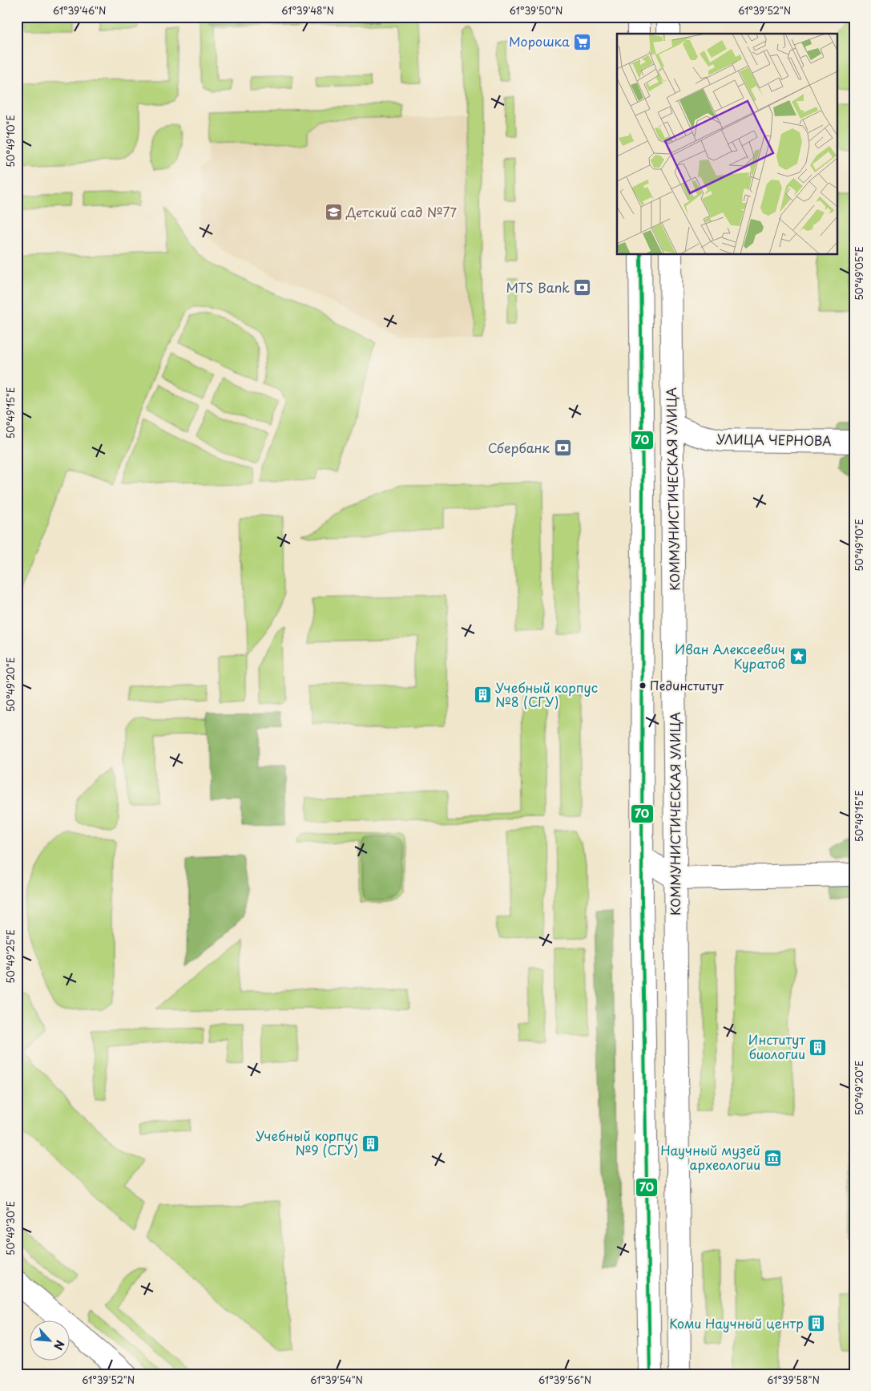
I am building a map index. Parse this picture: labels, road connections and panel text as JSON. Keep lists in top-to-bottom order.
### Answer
{
  "streets": {
    "main road": ["УЛИЦА ЧЕРНОВА", "КОММУНИСТИЧЕСКАЯ УЛИЦА"]
  },
  "crossings": [
    ["УЛИЦА ЧЕРНОВА", "КОММУНИСТИЧЕСКАЯ УЛИЦА"]
  ],
  "places": {
    "supermarket": ["Морошка"],
    "school or university": ["Детский сад №77"],
    "bank": ["MTS Bank", "Сбербанк"],
    "place": ["Иван Алексеевич Куратов"],
    "other": ["Пединститут"],
    "building": [
      "Учебный корпус №8 (СГУ)",
      "Институт биологии",
      "Учебный корпус №9 (СГУ)",
      "Коми Научный центр"
    ],
    "museum": ["Научный музей археологии"]
  },
  "lines": ["transit line 70"],
  "north": "bottom right",
  "coordinates": [
    "61°39'46\"N",
    "61°39'48\"N",
    "61°39'50\"N",
    "61°39'52\"N",
    "50°49'10\"E",
    "50°49'05\"E",
    "50°49'15\"E",
    "50°49'20\"E",
    "50°49'25\"E",
    "50°49'30\"E",
    "61°39'54\"N",
    "61°39'56\"N",
    "61°39'58\"N"
  ]
}
